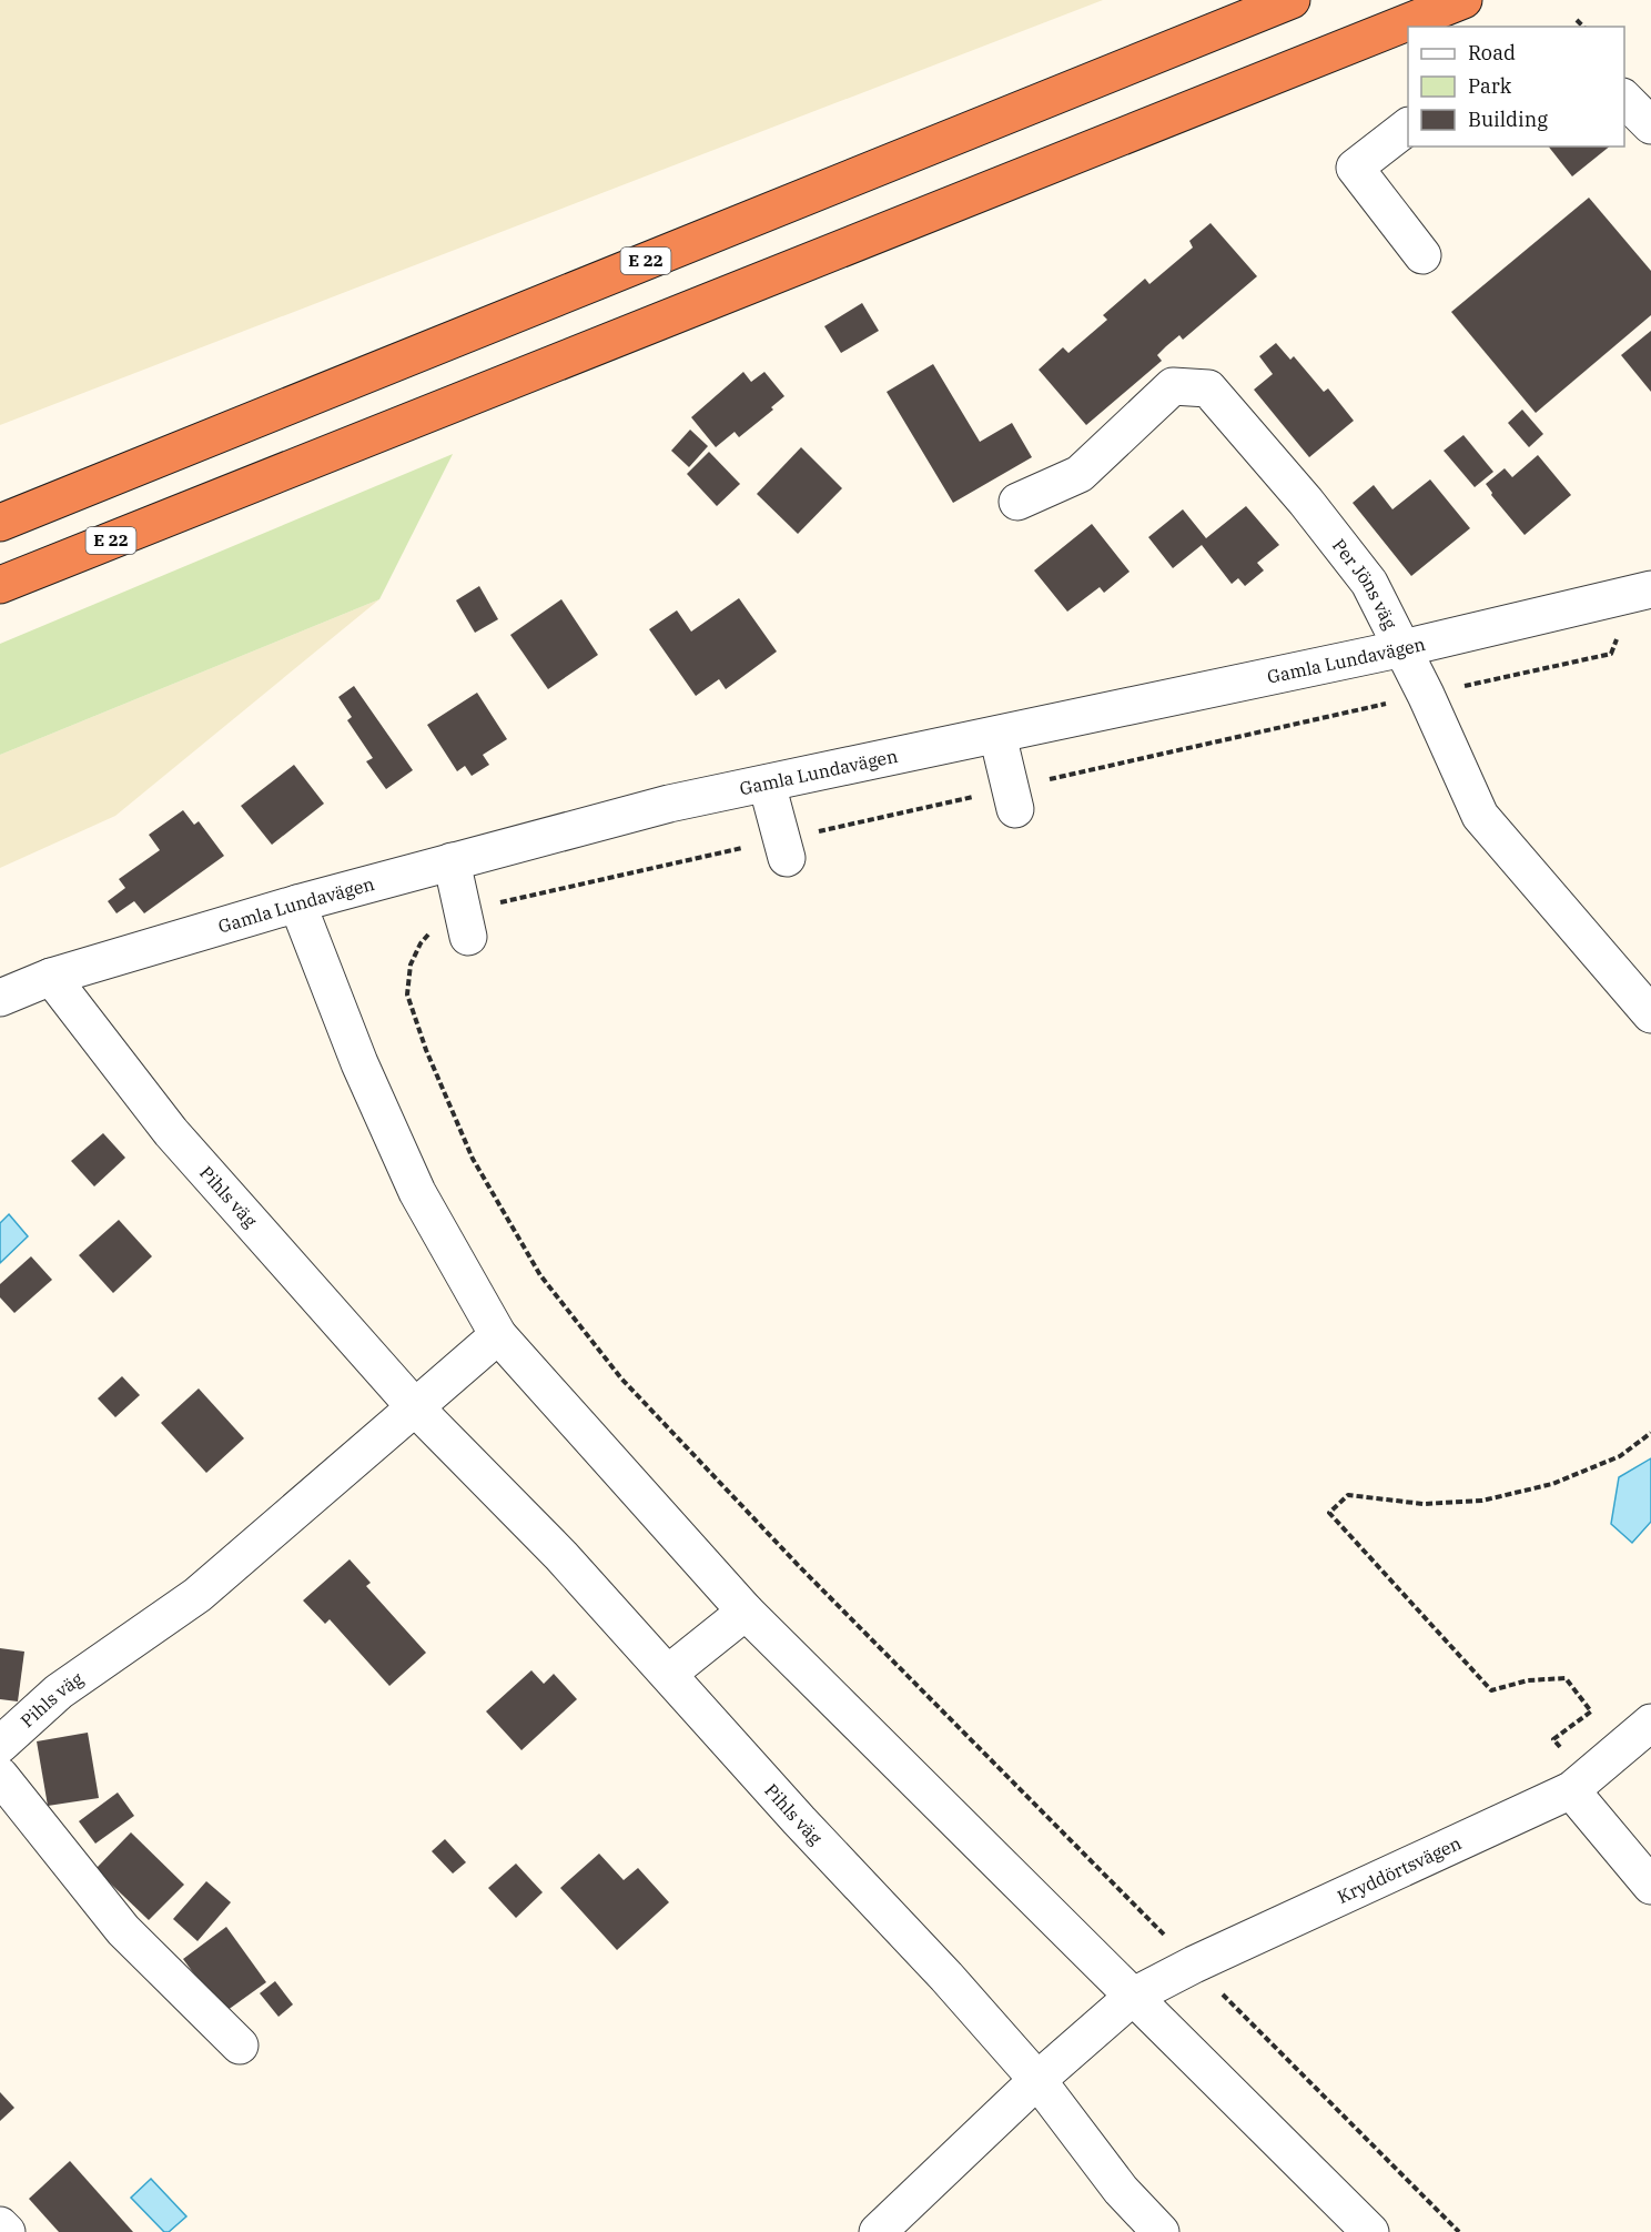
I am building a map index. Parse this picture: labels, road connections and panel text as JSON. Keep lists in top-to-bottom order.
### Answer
{
  "streets": {
    "highway": ["E 22"],
    "street": [
      "Per Jöns väg",
      "Gamla Lundavägen",
      "Pihls väg",
      "Kryddörtsvägen"
    ]
  },
  "crossings": [
    ["Per Jöns väg", "Gamla Lundavägen"],
    ["Gamla Lundavägen", "Pihls väg"],
    ["Pihls väg", "Kryddörtsvägen"]
  ],
  "legend": ["Road", "Park", "Building"]
}
